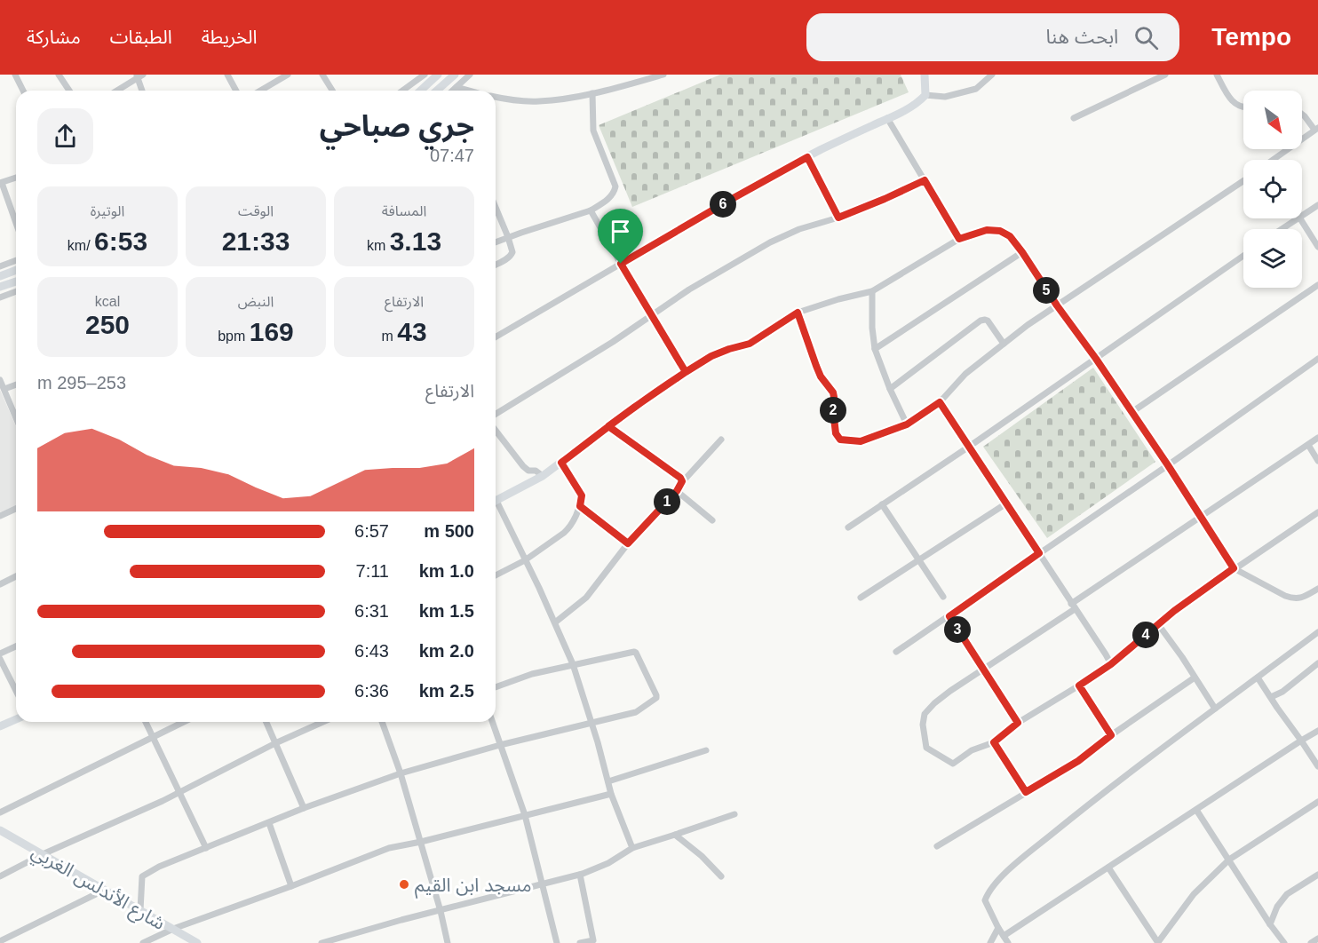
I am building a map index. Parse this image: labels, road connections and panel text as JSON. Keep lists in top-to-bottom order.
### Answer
{
  "streets": {
    "street": ["شارع الأندلس الغربي"]
  },
  "places": ["مسجد ابن القيم"],
  "north": "bottom right",
  "page": {
    "header": "Tempo",
    "search": "ابحث هنا",
    "nav": ["الخريطة", "الطبقات", "مشاركة"],
    "heading": ["جري صباحي", "07:47"],
    "stats": [
      ["المسافة", "3.13 km"],
      ["الوقت", "21:33"],
      ["الوتيرة", "6:53 /km"],
      ["الارتفاع", "43 m"],
      ["النبض", "169 bpm"],
      ["kcal", "250"]
    ],
    "pins": [
      "6",
      "5",
      "2",
      "1",
      "3",
      "4"
    ],
    "chart": ["الارتفاع", "253–295 m"],
    "list": [
      {
        "name": "500 m",
        "note": "6:57"
      },
      {
        "name": "1.0 km",
        "note": "7:11"
      },
      {
        "name": "1.5 km",
        "note": "6:31"
      },
      {
        "name": "2.0 km",
        "note": "6:43"
      },
      {
        "name": "2.5 km",
        "note": "6:36"
      }
    ]
  }
}
